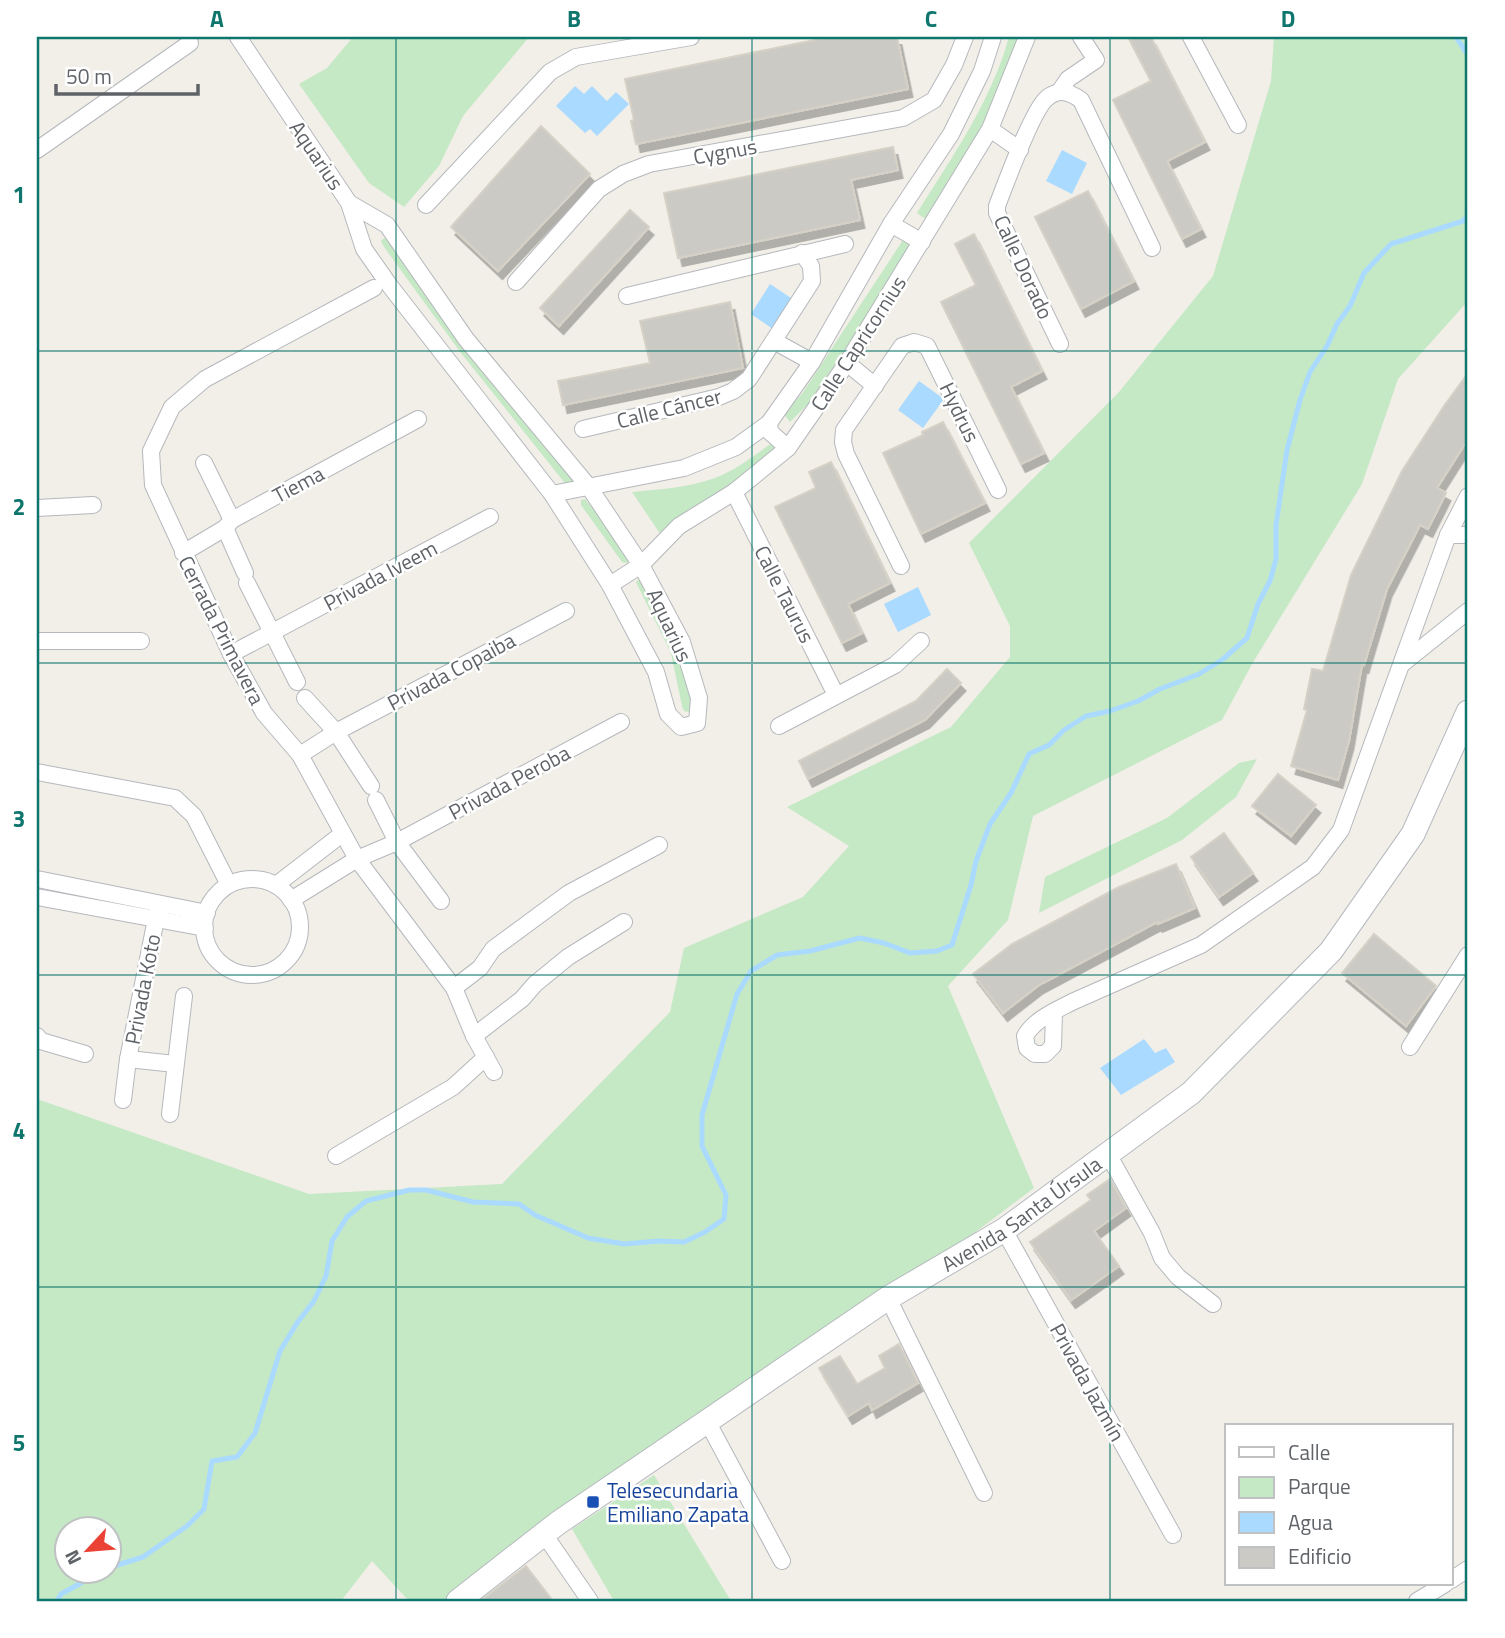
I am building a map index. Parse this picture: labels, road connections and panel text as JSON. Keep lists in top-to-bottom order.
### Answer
{
  "streets": {
    "street": [
      "Cygnus",
      "Aquarius",
      "Calle Dorado",
      "Calle Capricornius",
      "Calle Cáncer",
      "Hydrus",
      "Tiema",
      "Privada Iveem",
      "Calle Taurus",
      "Cerrada Primavera",
      "Privada Copaiba",
      "Privada Peroba",
      "Privada Koto",
      "Avenida Santa Úrsula",
      "Privada Jazmín"
    ]
  },
  "crossings": [
    ["Aquarius", "Calle Capricornius"],
    ["Calle Capricornius", "Calle Taurus"],
    ["Tiema", "Cerrada Primavera"],
    ["Privada Iveem", "Cerrada Primavera"],
    ["Cerrada Primavera", "Privada Copaiba"],
    ["Cerrada Primavera", "Privada Peroba"],
    ["Avenida Santa Úrsula", "Privada Jazmín"]
  ],
  "places": {
    "transit": ["Telesecundaria Emiliano Zapata"]
  },
  "legend": [
    "Calle",
    "Parque",
    "Agua",
    "Edificio"
  ],
  "scale_bar": "50 m",
  "north": "bottom left",
  "grid": {
    "columns": [
      "A",
      "B",
      "C",
      "D"
    ],
    "rows": [
      "1",
      "2",
      "3",
      "4",
      "5"
    ]
  }
}
